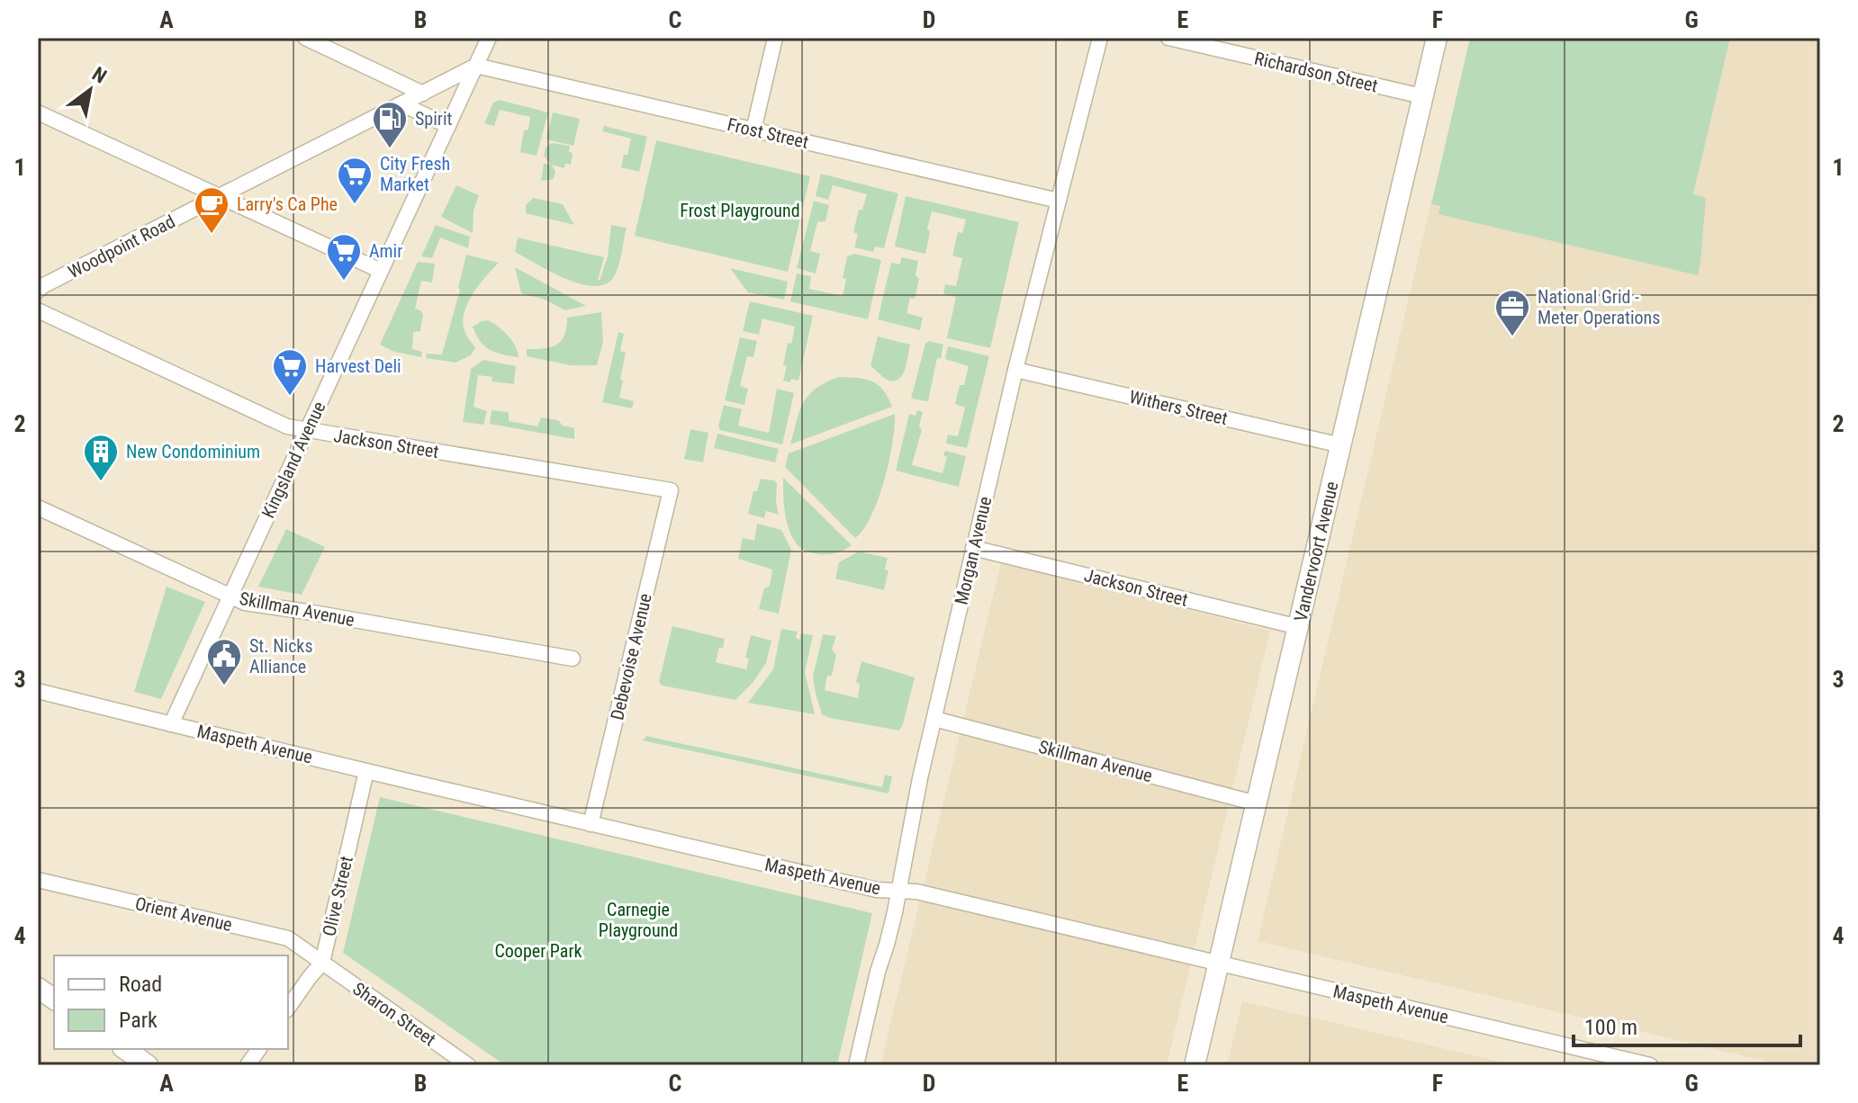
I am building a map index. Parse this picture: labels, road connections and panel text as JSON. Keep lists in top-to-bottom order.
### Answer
{
  "streets": {
    "main road": ["Vandervoort Avenue"],
    "street": [
      "Richardson Street",
      "Frost Street",
      "Woodpoint Road",
      "Withers Street",
      "Jackson Street",
      "Kingsland Avenue",
      "Morgan Avenue",
      "Skillman Avenue",
      "Debevoise Avenue",
      "Maspeth Avenue",
      "Olive Street",
      "Orient Avenue",
      "Sharon Street"
    ]
  },
  "crossings": [
    ["Richardson Street", "Vandervoort Avenue"],
    ["Frost Street", "Woodpoint Road"],
    ["Frost Street", "Kingsland Avenue"],
    ["Frost Street", "Morgan Avenue"],
    ["Woodpoint Road", "Kingsland Avenue"],
    ["Withers Street", "Morgan Avenue"],
    ["Withers Street", "Vandervoort Avenue"],
    ["Jackson Street", "Kingsland Avenue"],
    ["Jackson Street", "Morgan Avenue"],
    ["Jackson Street", "Vandervoort Avenue"],
    ["Jackson Street", "Debevoise Avenue"],
    ["Kingsland Avenue", "Skillman Avenue"],
    ["Kingsland Avenue", "Maspeth Avenue"],
    ["Morgan Avenue", "Skillman Avenue"],
    ["Morgan Avenue", "Maspeth Avenue"],
    ["Vandervoort Avenue", "Skillman Avenue"],
    ["Vandervoort Avenue", "Maspeth Avenue"],
    ["Debevoise Avenue", "Maspeth Avenue"],
    ["Maspeth Avenue", "Olive Street"],
    ["Olive Street", "Orient Avenue"],
    ["Olive Street", "Sharon Street"],
    ["Orient Avenue", "Sharon Street"]
  ],
  "parks": ["Frost Playground", "Carnegie Playground", "Cooper Park"],
  "places": {
    "fuel station": ["Spirit"],
    "supermarket": ["City Fresh Market", "Amir", "Harvest Deli"],
    "cafe": ["Larry's Ca Phe"],
    "office": ["National Grid - Meter Operations"],
    "building": ["New Condominium"],
    "public building": ["St. Nicks Alliance"]
  },
  "legend": ["Road", "Park"],
  "scale_bar": "100 m",
  "north": "top right",
  "grid": {
    "columns": [
      "A",
      "B",
      "C",
      "D",
      "E",
      "F",
      "G"
    ],
    "rows": [
      "1",
      "2",
      "3",
      "4"
    ]
  }
}
